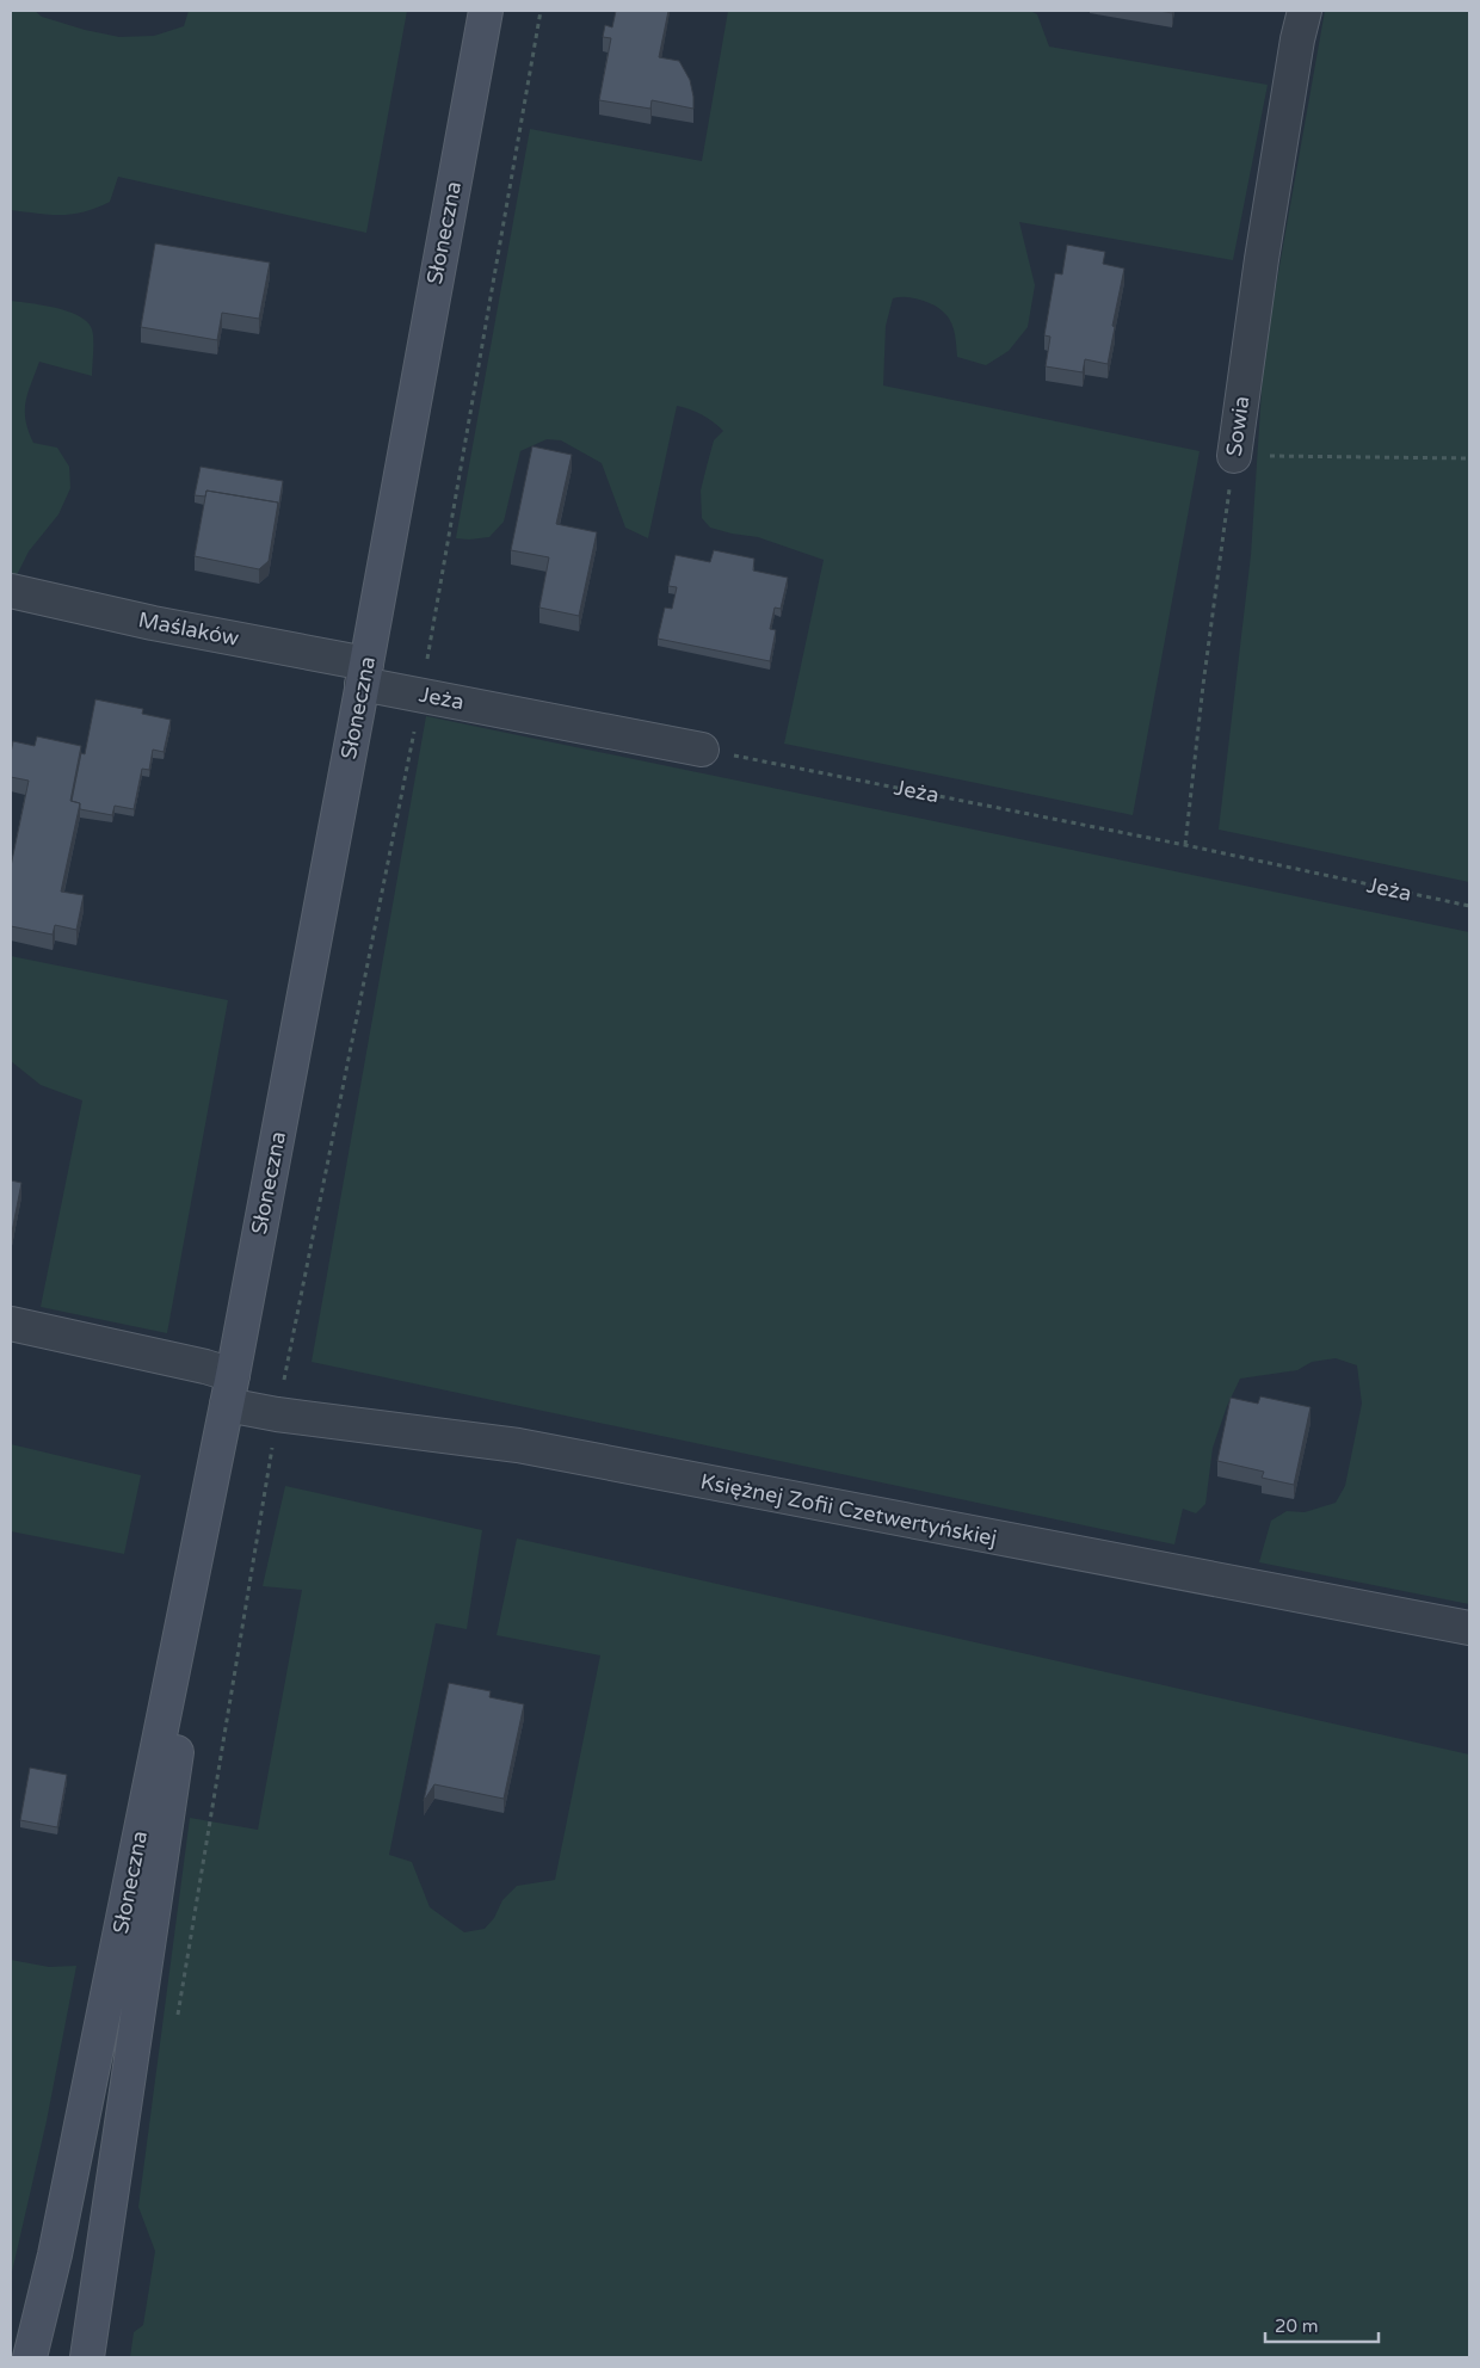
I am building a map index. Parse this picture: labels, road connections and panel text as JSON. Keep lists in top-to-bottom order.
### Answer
{
  "streets": {
    "main road": ["Słoneczna"],
    "street": [
      "Sowia",
      "Maślaków",
      "Jeża",
      "Księżnej Zofii Czetwertyńskiej"
    ]
  },
  "crossings": [
    ["Słoneczna", "Maślaków"],
    ["Słoneczna", "Jeża"],
    ["Słoneczna", "Księżnej Zofii Czetwertyńskiej"],
    ["Sowia", "Jeża"],
    ["Maślaków", "Jeża"]
  ],
  "scale_bar": "20 m"
}
